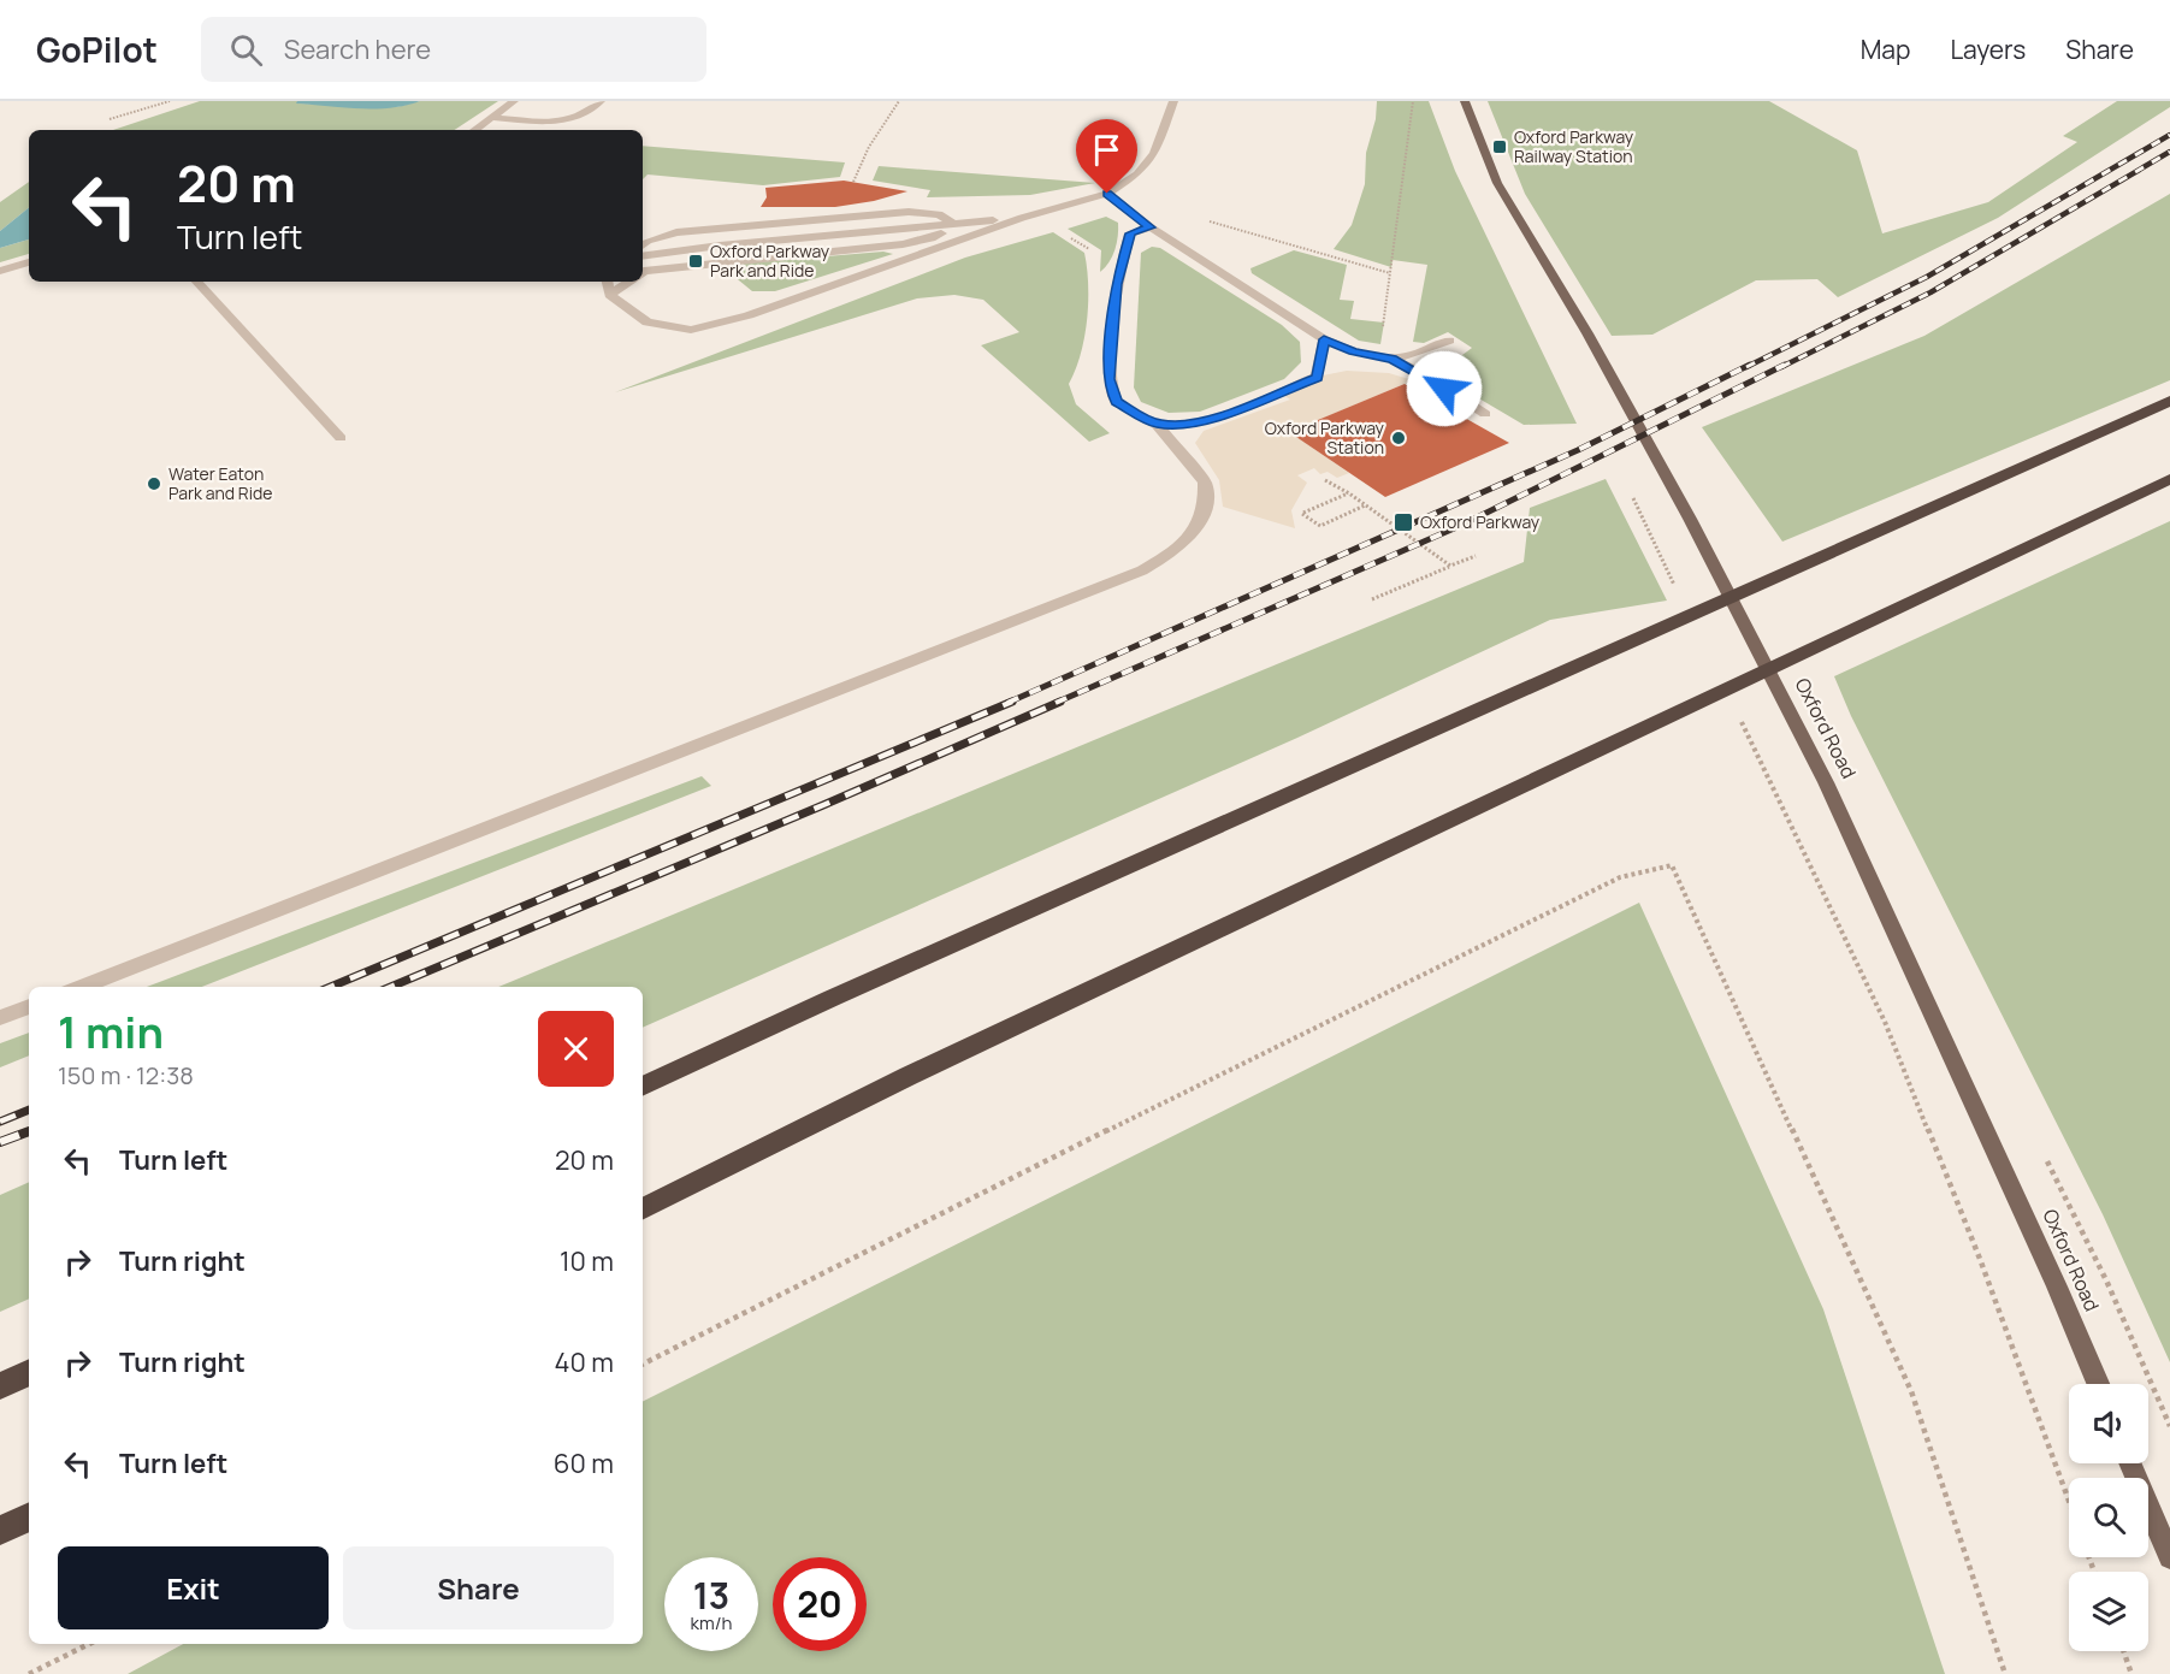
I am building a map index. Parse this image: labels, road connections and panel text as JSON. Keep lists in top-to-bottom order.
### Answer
{
  "streets": {
    "main road": ["Oxford Road"]
  },
  "places": {
    "transit": ["Oxford Parkway Railway Station", "Oxford Parkway Park and Ride", "Oxford Parkway"],
    "other": ["Oxford Parkway Station", "Water Eaton Park and Ride"]
  },
  "page": {
    "header": "GoPilot",
    "search": "Search here",
    "nav": ["Map", "Layers", "Share"],
    "turn": ["20 m", "Turn left"],
    "heading": ["1 min", "150 m · 12:38"],
    "list": [
      {
        "name": "Turn left",
        "value": "20 m"
      },
      {
        "name": "Turn right",
        "value": "10 m"
      },
      {
        "name": "Turn right",
        "value": "40 m"
      },
      {
        "name": "Turn left",
        "value": "60 m"
      }
    ],
    "buttons": ["Exit", "Share"],
    "speed": "13 km/h",
    "limit": "20"
  }
}
